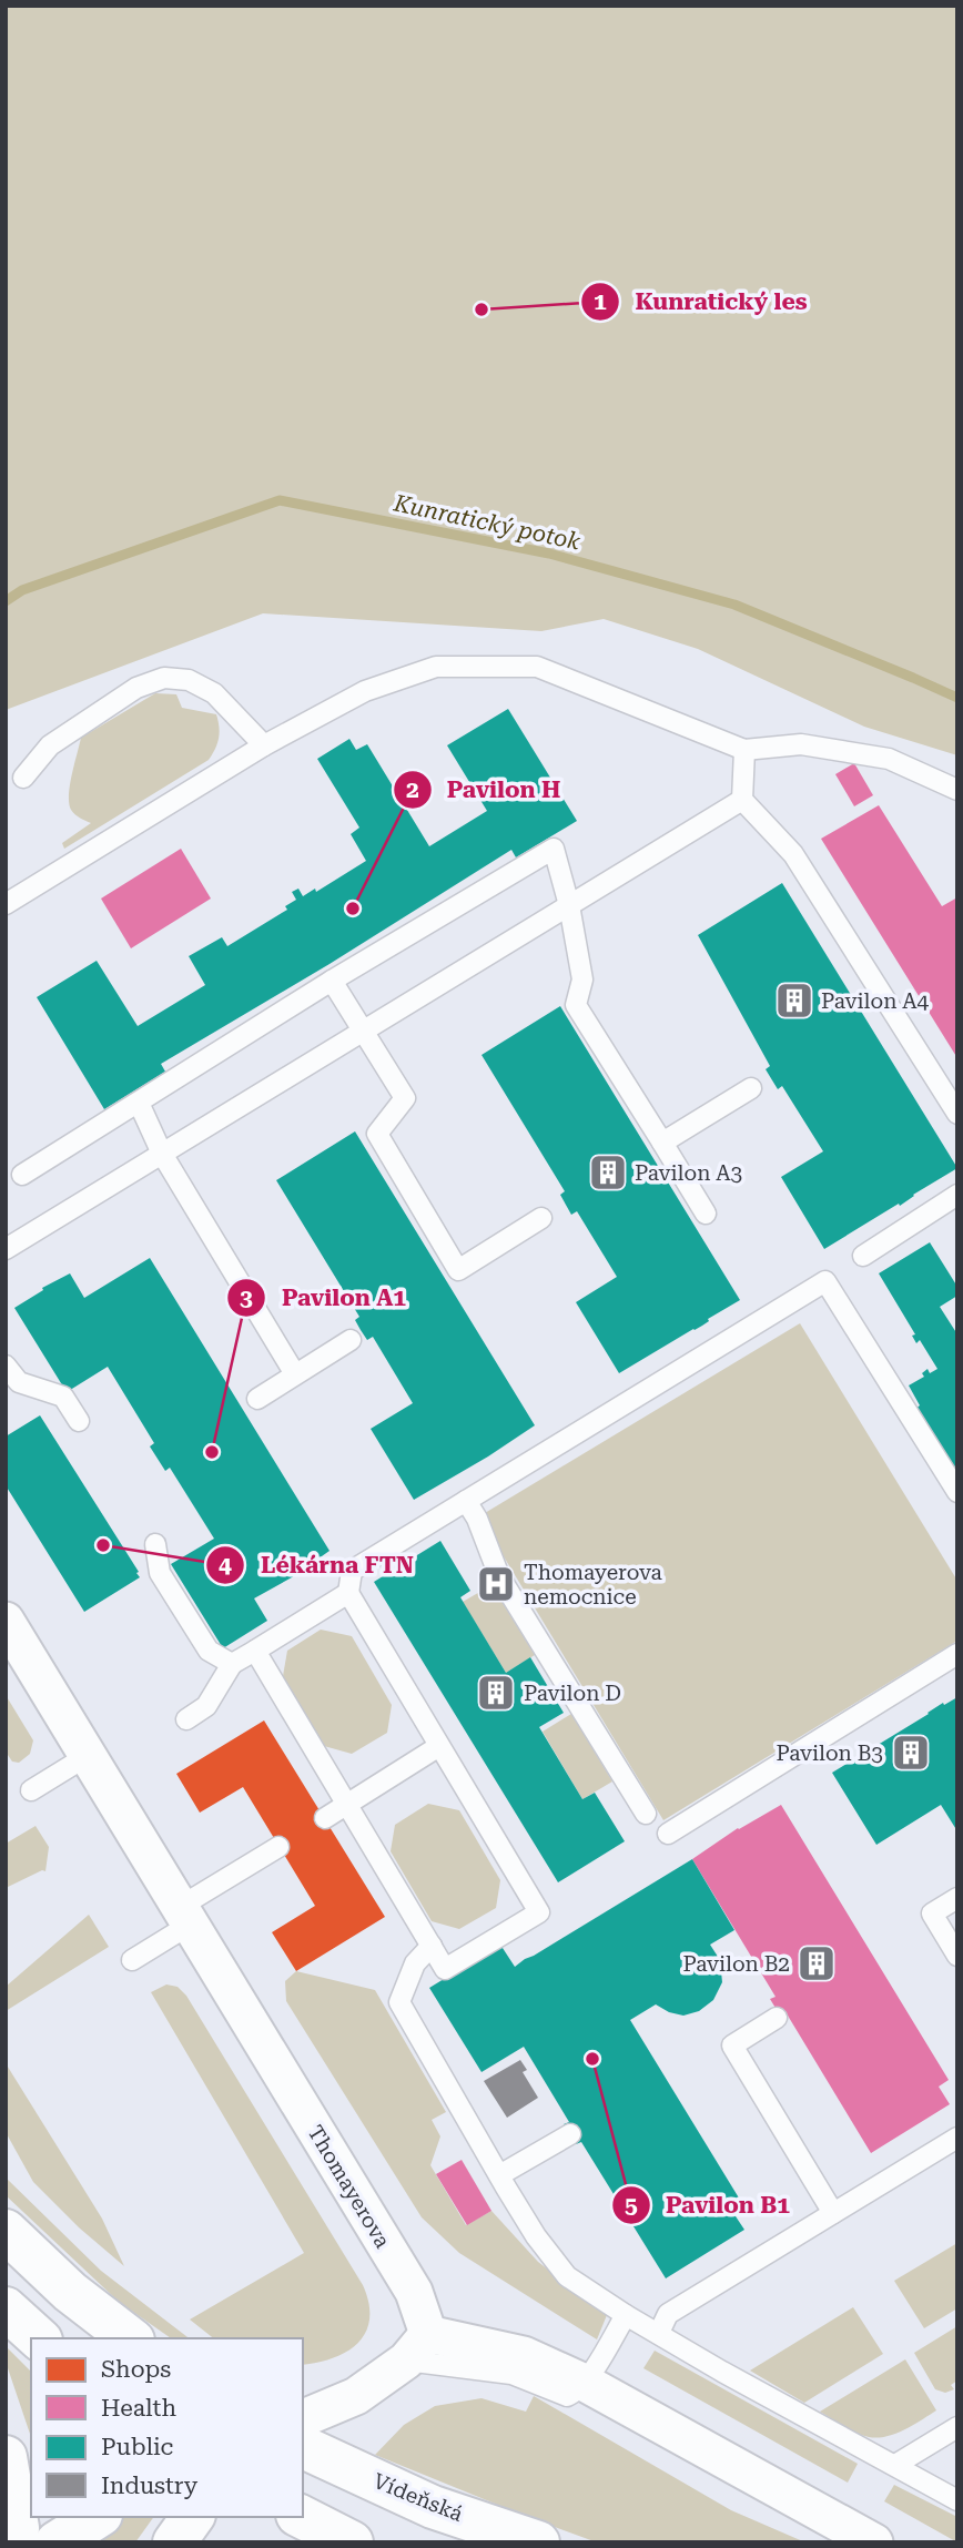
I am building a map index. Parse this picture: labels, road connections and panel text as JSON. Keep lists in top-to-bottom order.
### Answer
{
  "streets": {
    "main road": ["Vídeňská"],
    "street": ["Thomayerova"]
  },
  "water": ["Kunratický potok"],
  "places": {
    "other": [
      "Kunratický les",
      "Pavilon H",
      "Pavilon A1",
      "Lékárna FTN",
      "Pavilon B1"
    ],
    "building": [
      "Pavilon A4",
      "Pavilon A3",
      "Pavilon D",
      "Pavilon B3",
      "Pavilon B2"
    ],
    "hospital": ["Thomayerova nemocnice"]
  },
  "legend": [
    "Shops",
    "Health",
    "Public",
    "Industry"
  ]
}
